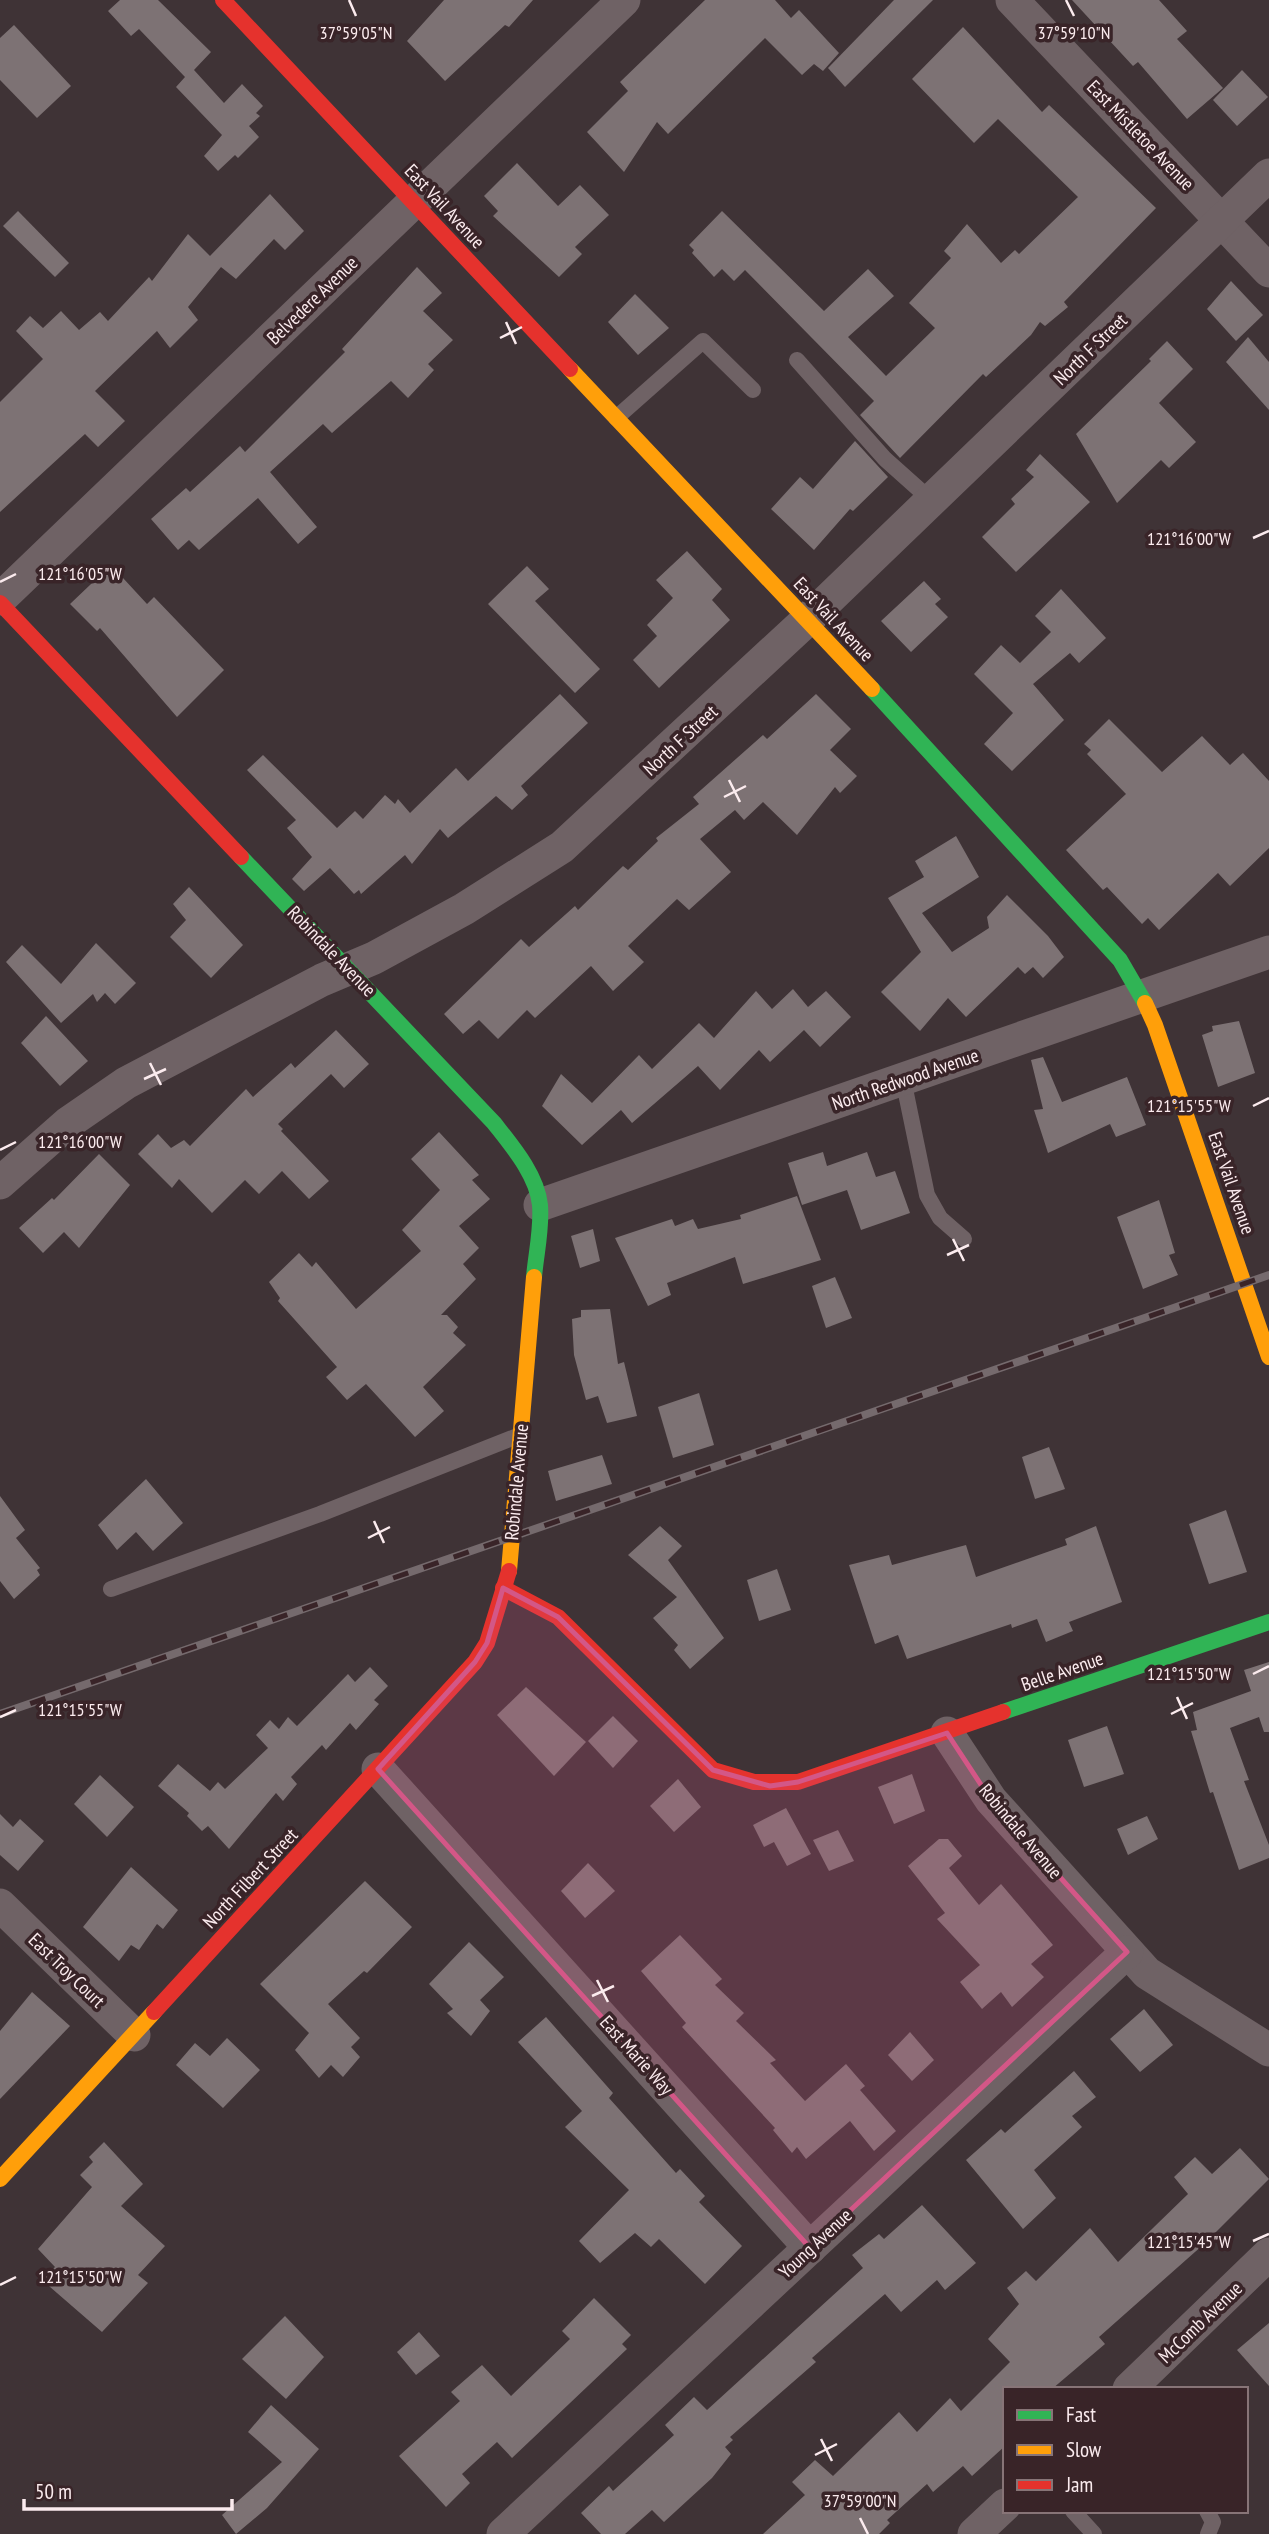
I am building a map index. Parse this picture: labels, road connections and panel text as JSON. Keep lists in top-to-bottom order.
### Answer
{
  "streets": {
    "street": [
      "East Mistletoe Avenue",
      "East Vail Avenue",
      "Belvedere Avenue",
      "North F Street",
      "Robindale Avenue",
      "North Redwood Avenue",
      "Belle Avenue",
      "North Filbert Street",
      "East Troy Court",
      "East Marie Way",
      "Young Avenue",
      "McComb Avenue"
    ]
  },
  "crossings": [
    ["East Mistletoe Avenue", "North F Street"],
    ["East Vail Avenue", "Belvedere Avenue"],
    ["East Vail Avenue", "North F Street"],
    ["East Vail Avenue", "North Redwood Avenue"],
    ["Belvedere Avenue", "Robindale Avenue"],
    ["North F Street", "Robindale Avenue"],
    ["Robindale Avenue", "North Redwood Avenue"],
    ["Robindale Avenue", "Belle Avenue"],
    ["Robindale Avenue", "North Filbert Street"],
    ["Robindale Avenue", "Young Avenue"],
    ["North Filbert Street", "East Troy Court"],
    ["North Filbert Street", "East Marie Way"],
    ["East Marie Way", "Young Avenue"]
  ],
  "legend": ["Fast", "Slow", "Jam"],
  "scale_bar": "50 m",
  "coordinates": [
    "37°59'05\"N",
    "37°59'10\"N",
    "121°16'00\"W",
    "121°16'05\"W",
    "121°15'55\"W",
    "121°15'50\"W",
    "121°15'45\"W",
    "37°59'00\"N"
  ]
}
